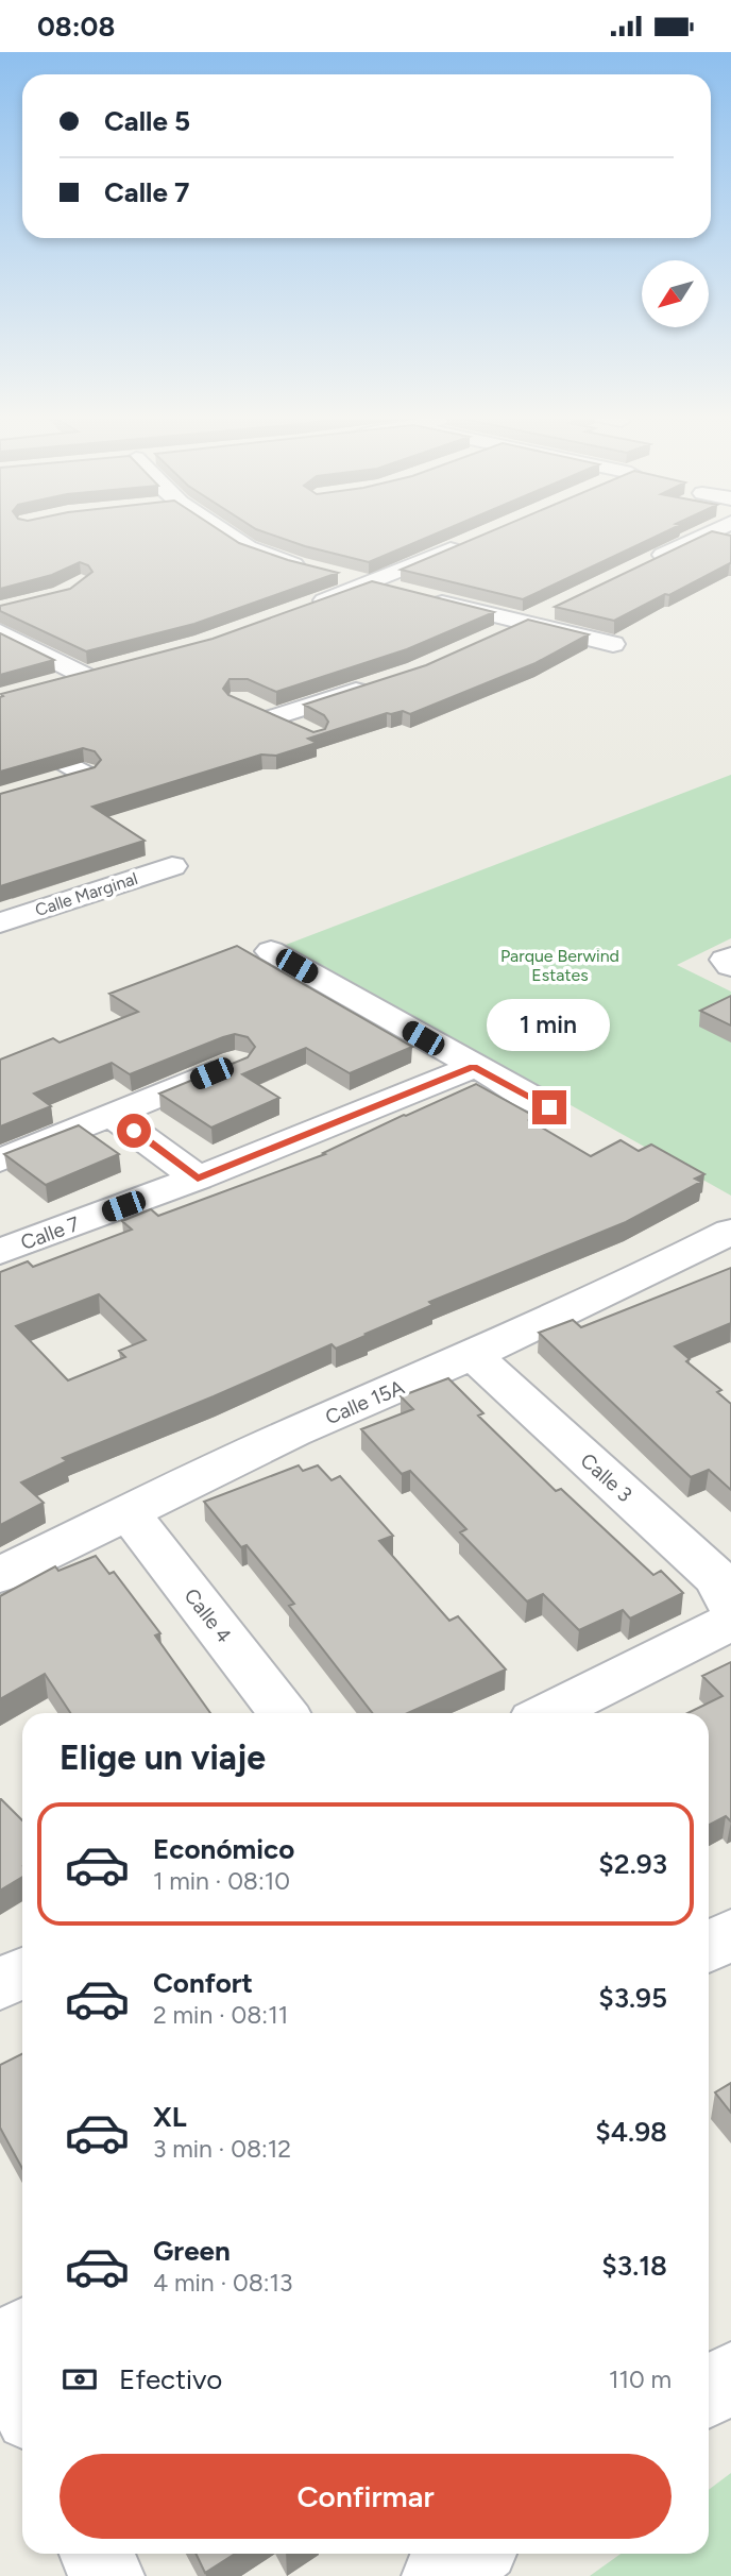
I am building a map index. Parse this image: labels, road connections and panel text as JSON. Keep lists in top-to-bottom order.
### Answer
{
  "streets": {
    "street": [
      "Calle Marginal",
      "Calle 7",
      "Calle 15A",
      "Calle 3",
      "Calle 4"
    ]
  },
  "crossings": [
    ["Calle 15A", "Calle 3"],
    ["Calle 15A", "Calle 4"]
  ],
  "parks": ["Parque Berwind Estates"],
  "north": "bottom left",
  "page": {
    "status": "08:08",
    "banner": ["Calle 5", "Calle 7"],
    "bubble": "1 min",
    "heading": "Elige un viaje",
    "list": [
      {
        "name": "Económico",
        "note": "1 min · 08:10",
        "value": "$2.93"
      },
      {
        "name": "Confort",
        "note": "2 min · 08:11",
        "value": "$3.95"
      },
      {
        "name": "XL",
        "note": "3 min · 08:12",
        "value": "$4.98"
      },
      {
        "name": "Green",
        "note": "4 min · 08:13",
        "value": "$3.18"
      }
    ],
    "pay": ["Efectivo", "110 m"],
    "buttons": "Confirmar"
  }
}
